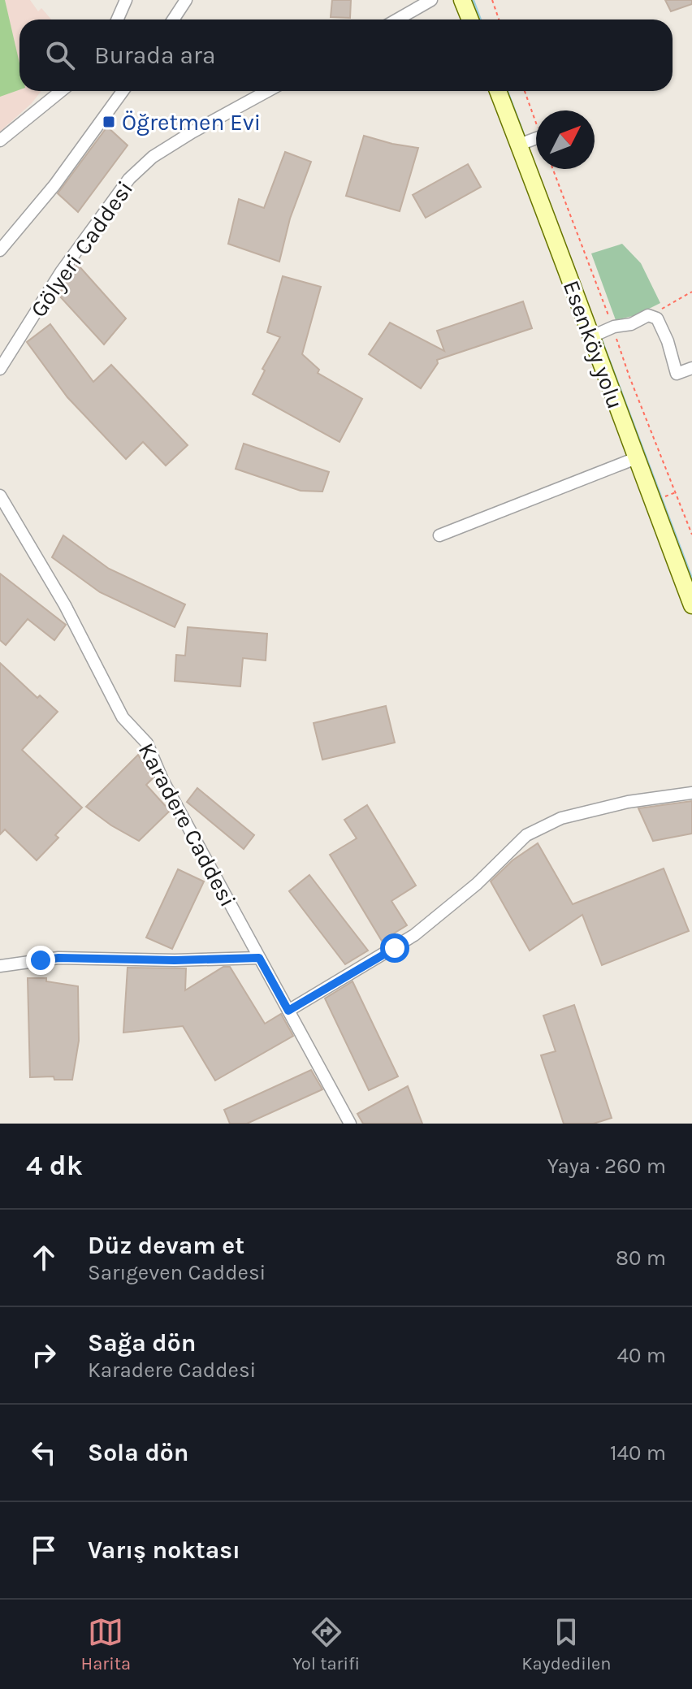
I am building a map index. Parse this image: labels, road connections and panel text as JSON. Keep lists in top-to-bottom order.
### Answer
{
  "streets": {
    "street": ["Gölyeri Caddesi", "Esenköy yolu", "Karadere Caddesi"]
  },
  "places": {
    "transit": ["Öğretmen Evi"]
  },
  "north": "top right",
  "page": {
    "search": "Burada ara",
    "heading": ["4 dk", "Yaya · 260 m"],
    "list": [
      ["Düz devam et", "Sarıgeven Caddesi", "80 m"],
      ["Sağa dön", "Karadere Caddesi", "40 m"],
      ["Sola dön", "140 m"],
      "Varış noktası"
    ],
    "nav": ["Harita", "Yol tarifi", "Kaydedilen"]
  }
}
